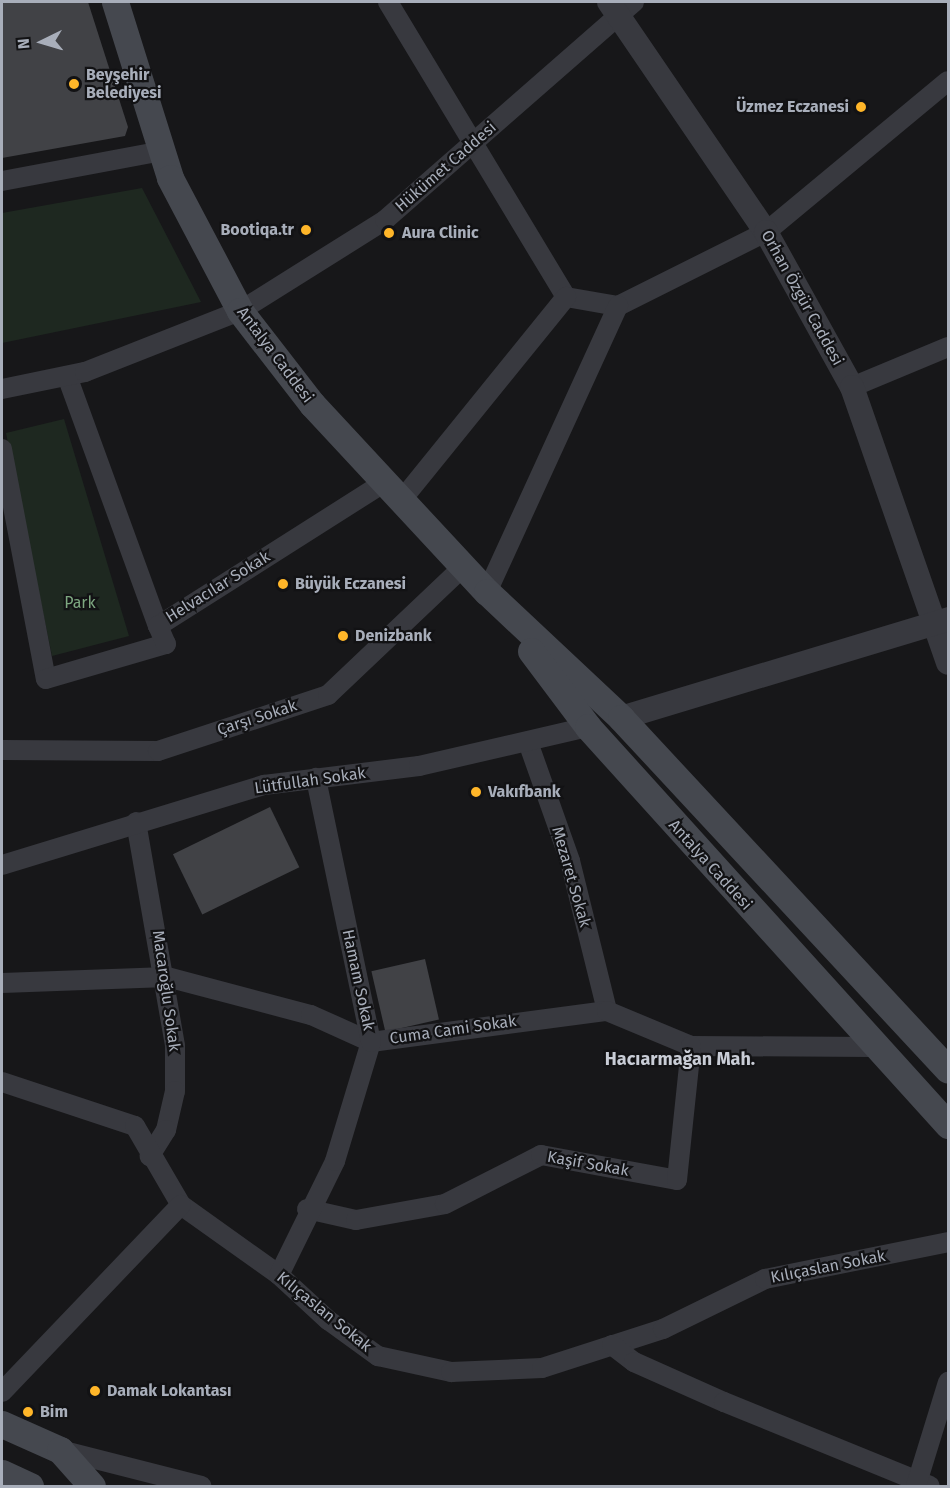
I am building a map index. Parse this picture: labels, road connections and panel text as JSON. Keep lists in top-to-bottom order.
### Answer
{
  "streets": {
    "main road": ["Antalya Caddesi"],
    "street": [
      "Hükümet Caddesi",
      "Orhan Özgür Caddesi",
      "Helvacılar Sokak",
      "Çarşı Sokak",
      "Lütfullah Sokak",
      "Mezaret Sokak",
      "Hamam Sokak",
      "Macaroğlu Sokak",
      "Cuma Cami Sokak",
      "Kaşif Sokak",
      "Kılıçaslan Sokak"
    ]
  },
  "crossings": [
    ["Hükümet Caddesi", "Orhan Özgür Caddesi"],
    ["Hükümet Caddesi", "Antalya Caddesi"],
    ["Hükümet Caddesi", "Helvacılar Sokak"],
    ["Antalya Caddesi", "Helvacılar Sokak"],
    ["Antalya Caddesi", "Çarşı Sokak"],
    ["Antalya Caddesi", "Lütfullah Sokak"],
    ["Lütfullah Sokak", "Mezaret Sokak"],
    ["Lütfullah Sokak", "Hamam Sokak"],
    ["Lütfullah Sokak", "Macaroğlu Sokak"],
    ["Mezaret Sokak", "Cuma Cami Sokak"],
    ["Hamam Sokak", "Cuma Cami Sokak"],
    ["Hamam Sokak", "Kaşif Sokak"],
    ["Hamam Sokak", "Kılıçaslan Sokak"],
    ["Macaroğlu Sokak", "Cuma Cami Sokak"],
    ["Macaroğlu Sokak", "Kılıçaslan Sokak"]
  ],
  "districts": ["Hacıarmağan Mah."],
  "parks": ["Park"],
  "places": [
    "Beyşehir Belediyesi",
    "Üzmez Eczanesi",
    "Bootiqa.tr",
    "Aura Clinic",
    "Büyük Eczanesi",
    "Denizbank",
    "Vakıfbank",
    "Damak Lokantası",
    "Bim"
  ],
  "north": "left"
}
